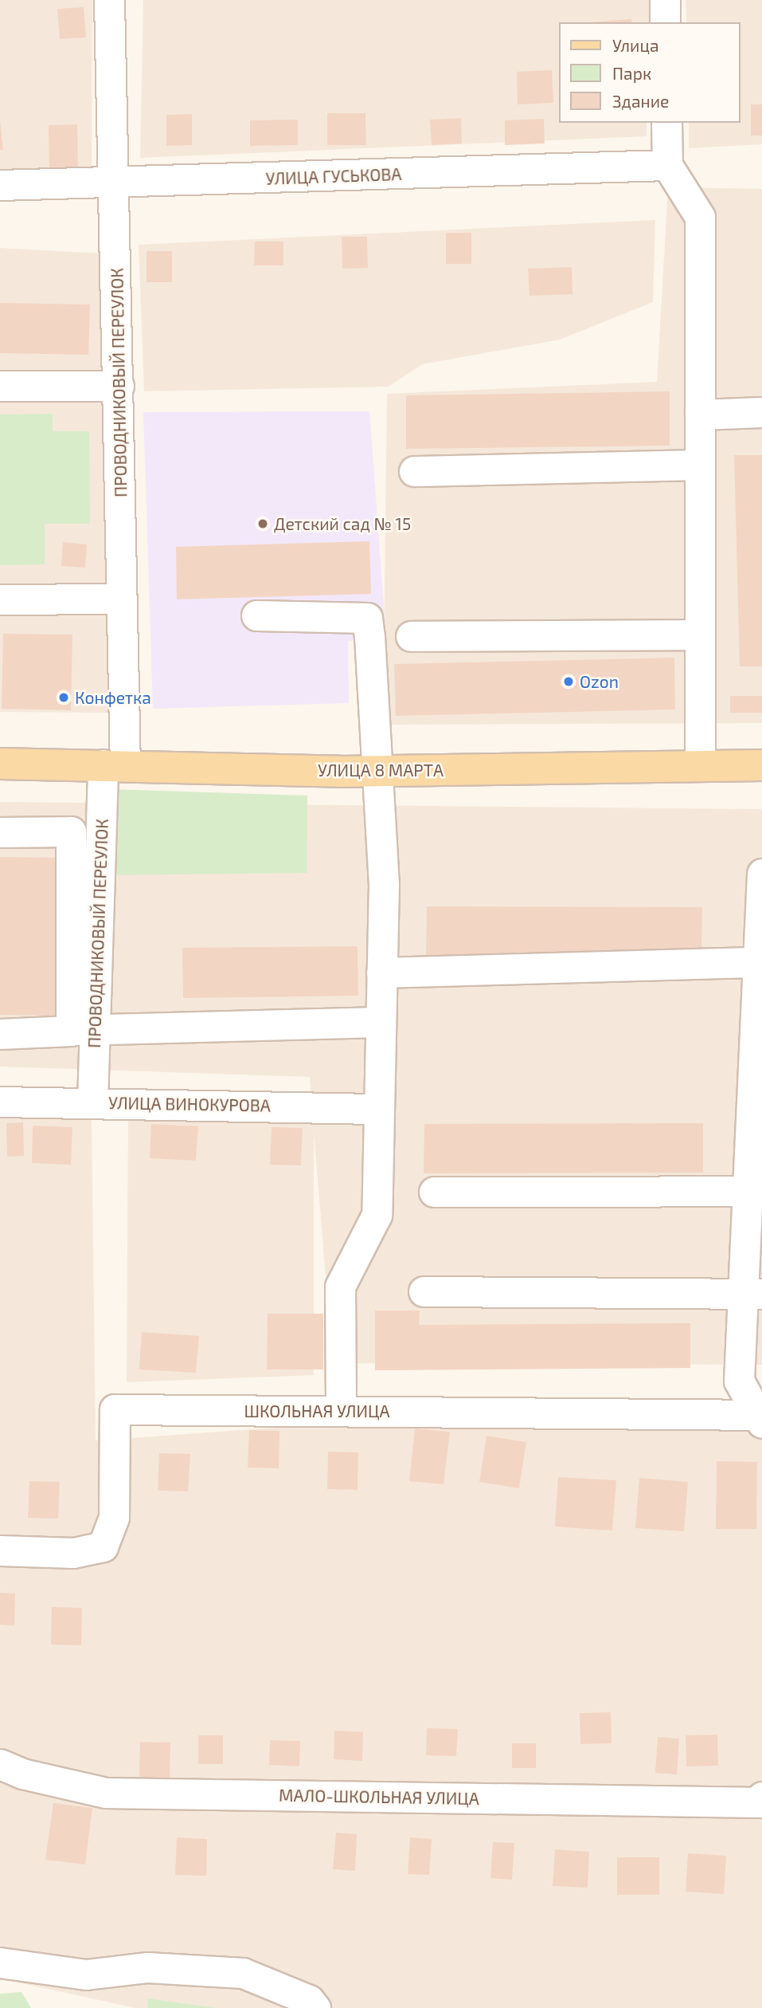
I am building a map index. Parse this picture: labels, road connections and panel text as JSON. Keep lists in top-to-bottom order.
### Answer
{
  "streets": {
    "main road": ["УЛИЦА 8 МАРТА"],
    "street": [
      "УЛИЦА ГУСЬКОВА",
      "ПРОВОДНИКОВЫЙ ПЕРЕУЛОК",
      "УЛИЦА ВИНОКУРОВА",
      "ШКОЛЬНАЯ УЛИЦА",
      "МАЛО-ШКОЛЬНАЯ УЛИЦА"
    ]
  },
  "crossings": [
    ["УЛИЦА ГУСЬКОВА", "ПРОВОДНИКОВЫЙ ПЕРЕУЛОК"],
    ["ПРОВОДНИКОВЫЙ ПЕРЕУЛОК", "УЛИЦА 8 МАРТА"],
    ["ПРОВОДНИКОВЫЙ ПЕРЕУЛОК", "УЛИЦА ВИНОКУРОВА"]
  ],
  "places": ["Детский сад № 15", "Ozon", "Конфетка"],
  "legend": ["Улица", "Парк", "Здание"]
}
